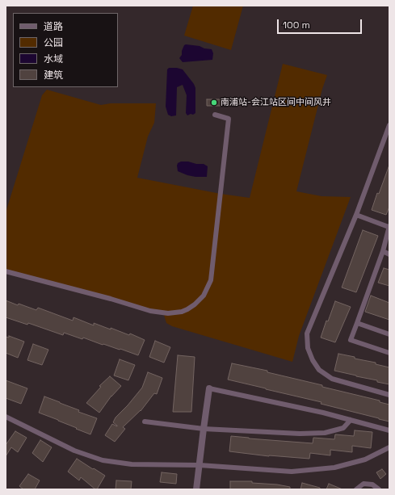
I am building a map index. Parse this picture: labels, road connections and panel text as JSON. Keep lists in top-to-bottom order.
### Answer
{
  "places": ["南浦站-会江站区间中间风井"],
  "legend": [
    "道路",
    "公园",
    "水域",
    "建筑"
  ],
  "scale_bar": "100 m"
}
